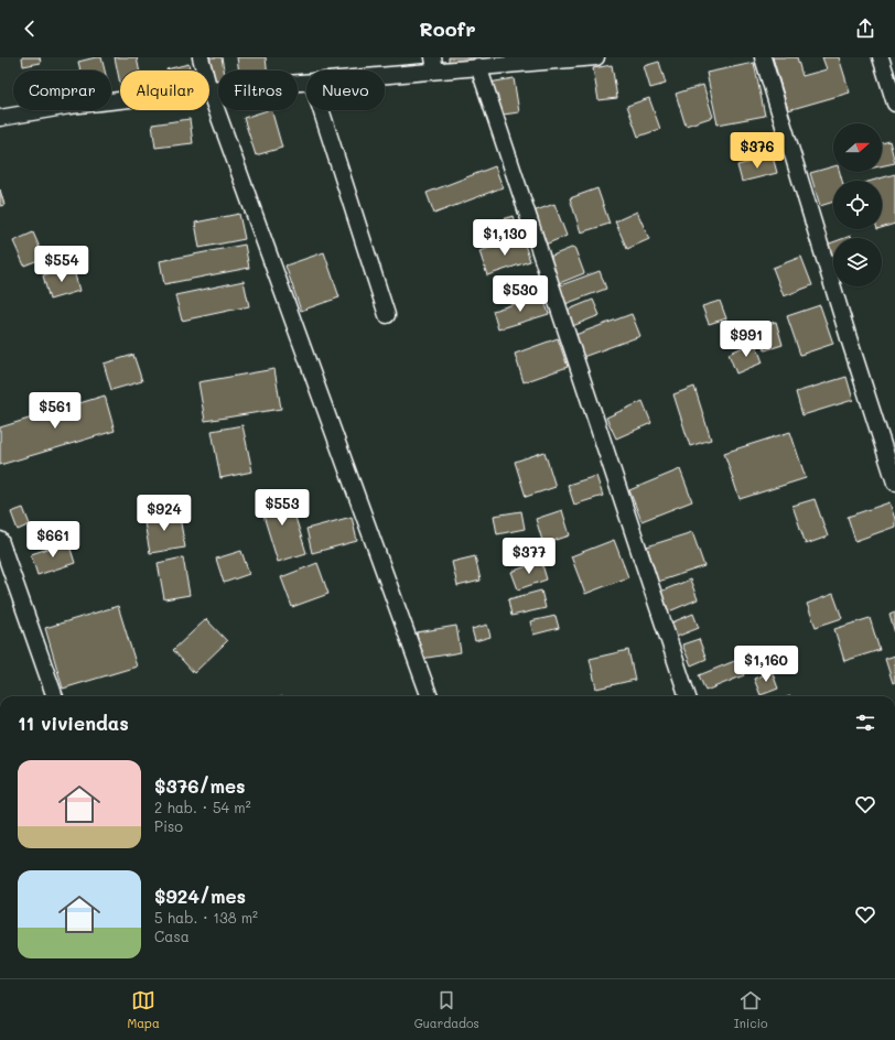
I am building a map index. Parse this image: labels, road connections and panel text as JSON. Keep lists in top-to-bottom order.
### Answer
{
  "north": "right",
  "page": {
    "header": "Roofr",
    "chip": [
      "Comprar",
      "Alquilar",
      "Filtros",
      "Nuevo"
    ],
    "price": [
      "$376",
      "$1,130",
      "$554",
      "$530",
      "$991",
      "$561",
      "$553",
      "$924",
      "$661",
      "$377",
      "$1,160"
    ],
    "heading": "11 viviendas",
    "list": [
      {
        "name": "$376/mes",
        "note": "2 hab. · 54 m² · Piso"
      },
      {
        "name": "$924/mes",
        "note": "5 hab. · 138 m² · Casa"
      }
    ],
    "tabs": ["Mapa", "Guardados", "Inicio"]
  }
}
